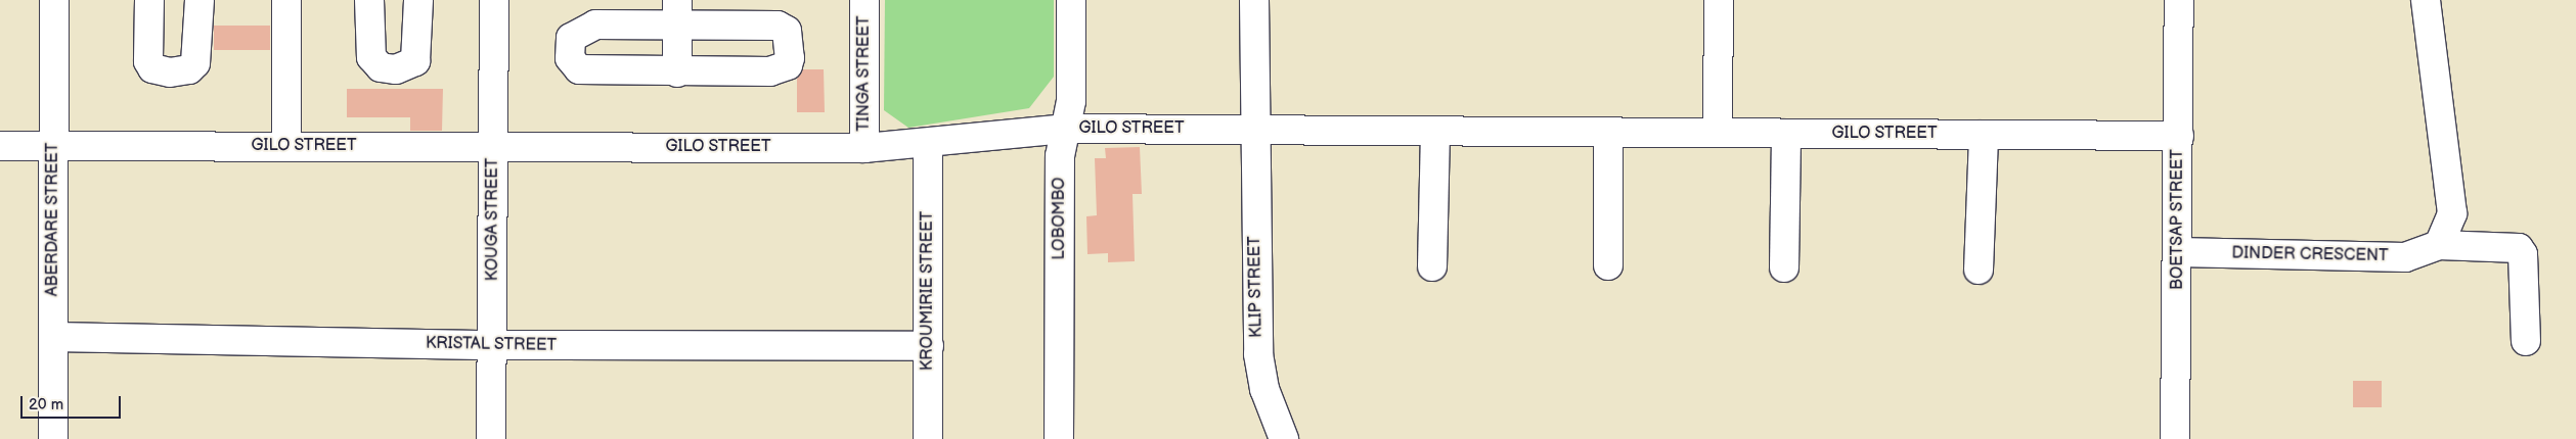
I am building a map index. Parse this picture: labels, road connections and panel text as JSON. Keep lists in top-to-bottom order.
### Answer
{
  "streets": {
    "street": [
      "TINGA STREET",
      "GILO STREET",
      "LOBOMBO",
      "ABERDARE STREET",
      "KOUGA STREET",
      "BOETSAP STREET",
      "DINDER CRESCENT",
      "KLIP STREET",
      "KROUMIRIE STREET",
      "KRISTAL STREET"
    ]
  },
  "crossings": [
    ["TINGA STREET", "GILO STREET"],
    ["GILO STREET", "LOBOMBO"],
    ["GILO STREET", "ABERDARE STREET"],
    ["GILO STREET", "KOUGA STREET"],
    ["GILO STREET", "BOETSAP STREET"],
    ["GILO STREET", "KLIP STREET"],
    ["GILO STREET", "KROUMIRIE STREET"],
    ["ABERDARE STREET", "KRISTAL STREET"],
    ["KOUGA STREET", "KRISTAL STREET"],
    ["BOETSAP STREET", "DINDER CRESCENT"],
    ["KROUMIRIE STREET", "KRISTAL STREET"]
  ],
  "scale_bar": "20 m"
}
